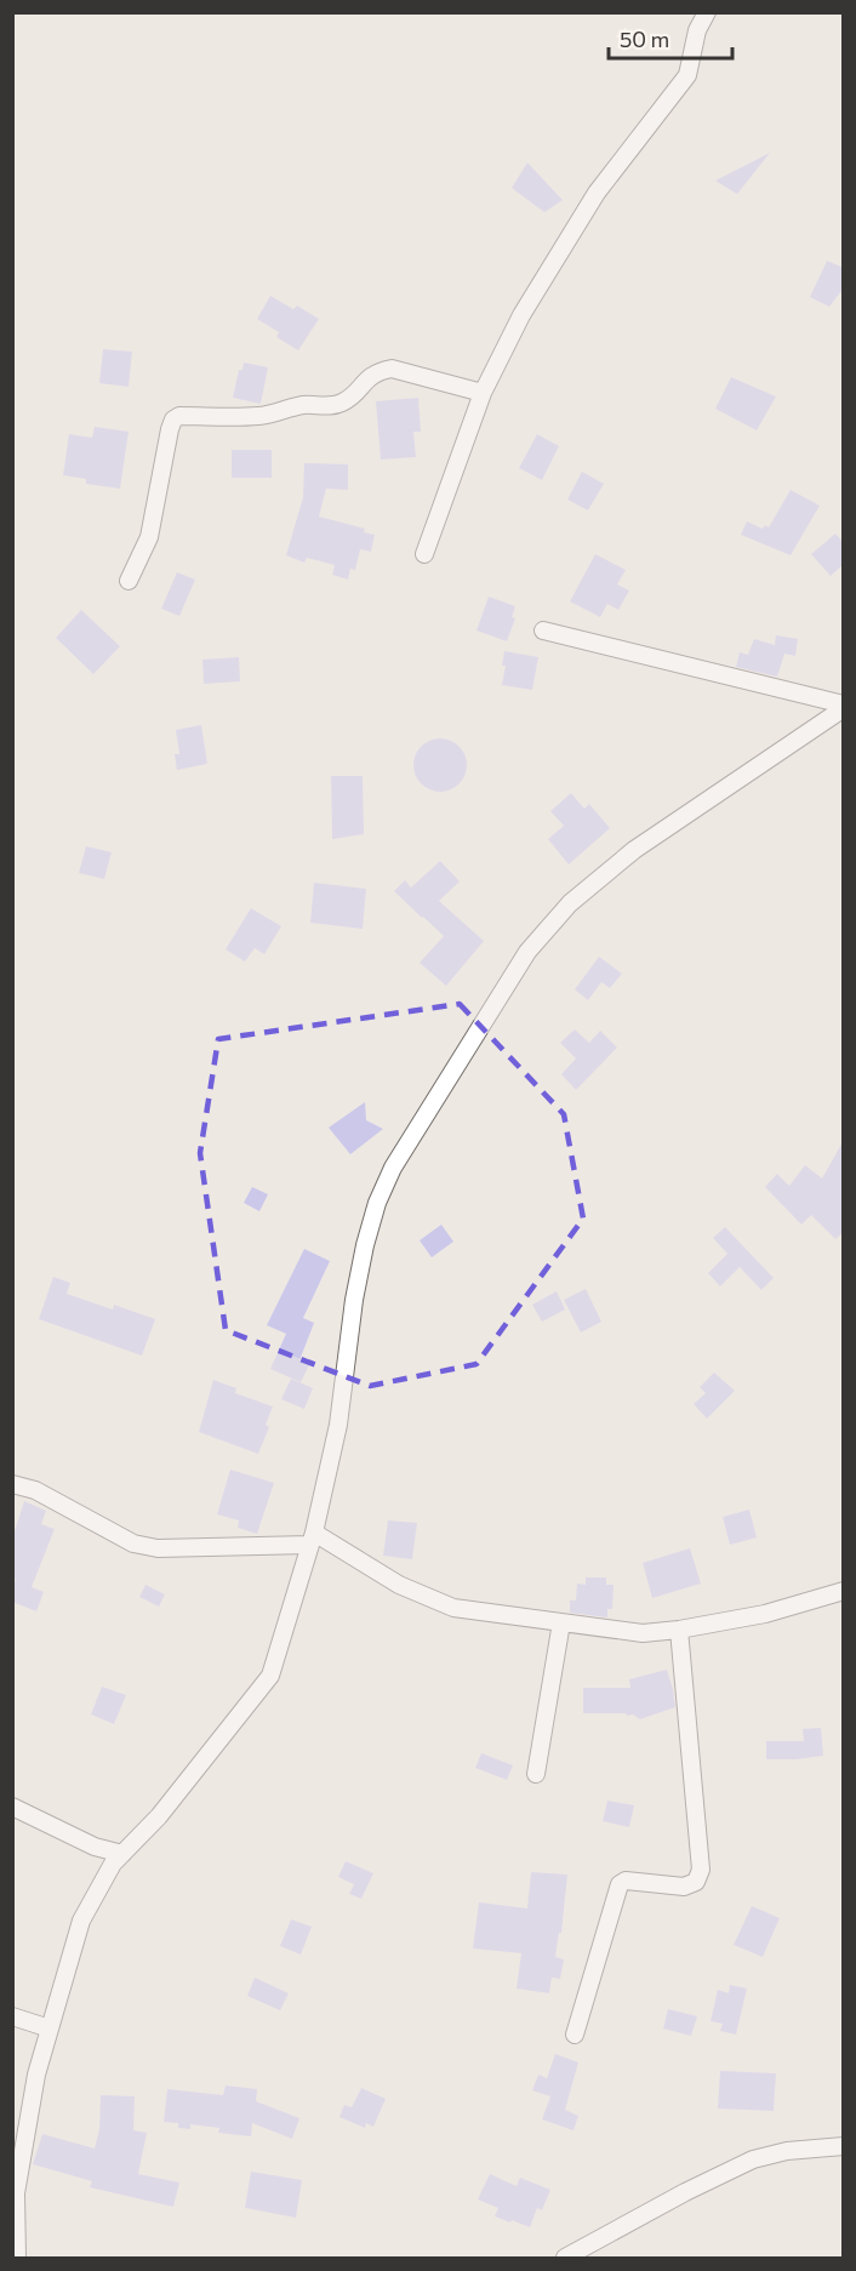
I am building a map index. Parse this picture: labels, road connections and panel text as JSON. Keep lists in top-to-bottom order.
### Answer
{
  "scale_bar": "50 m"
}
